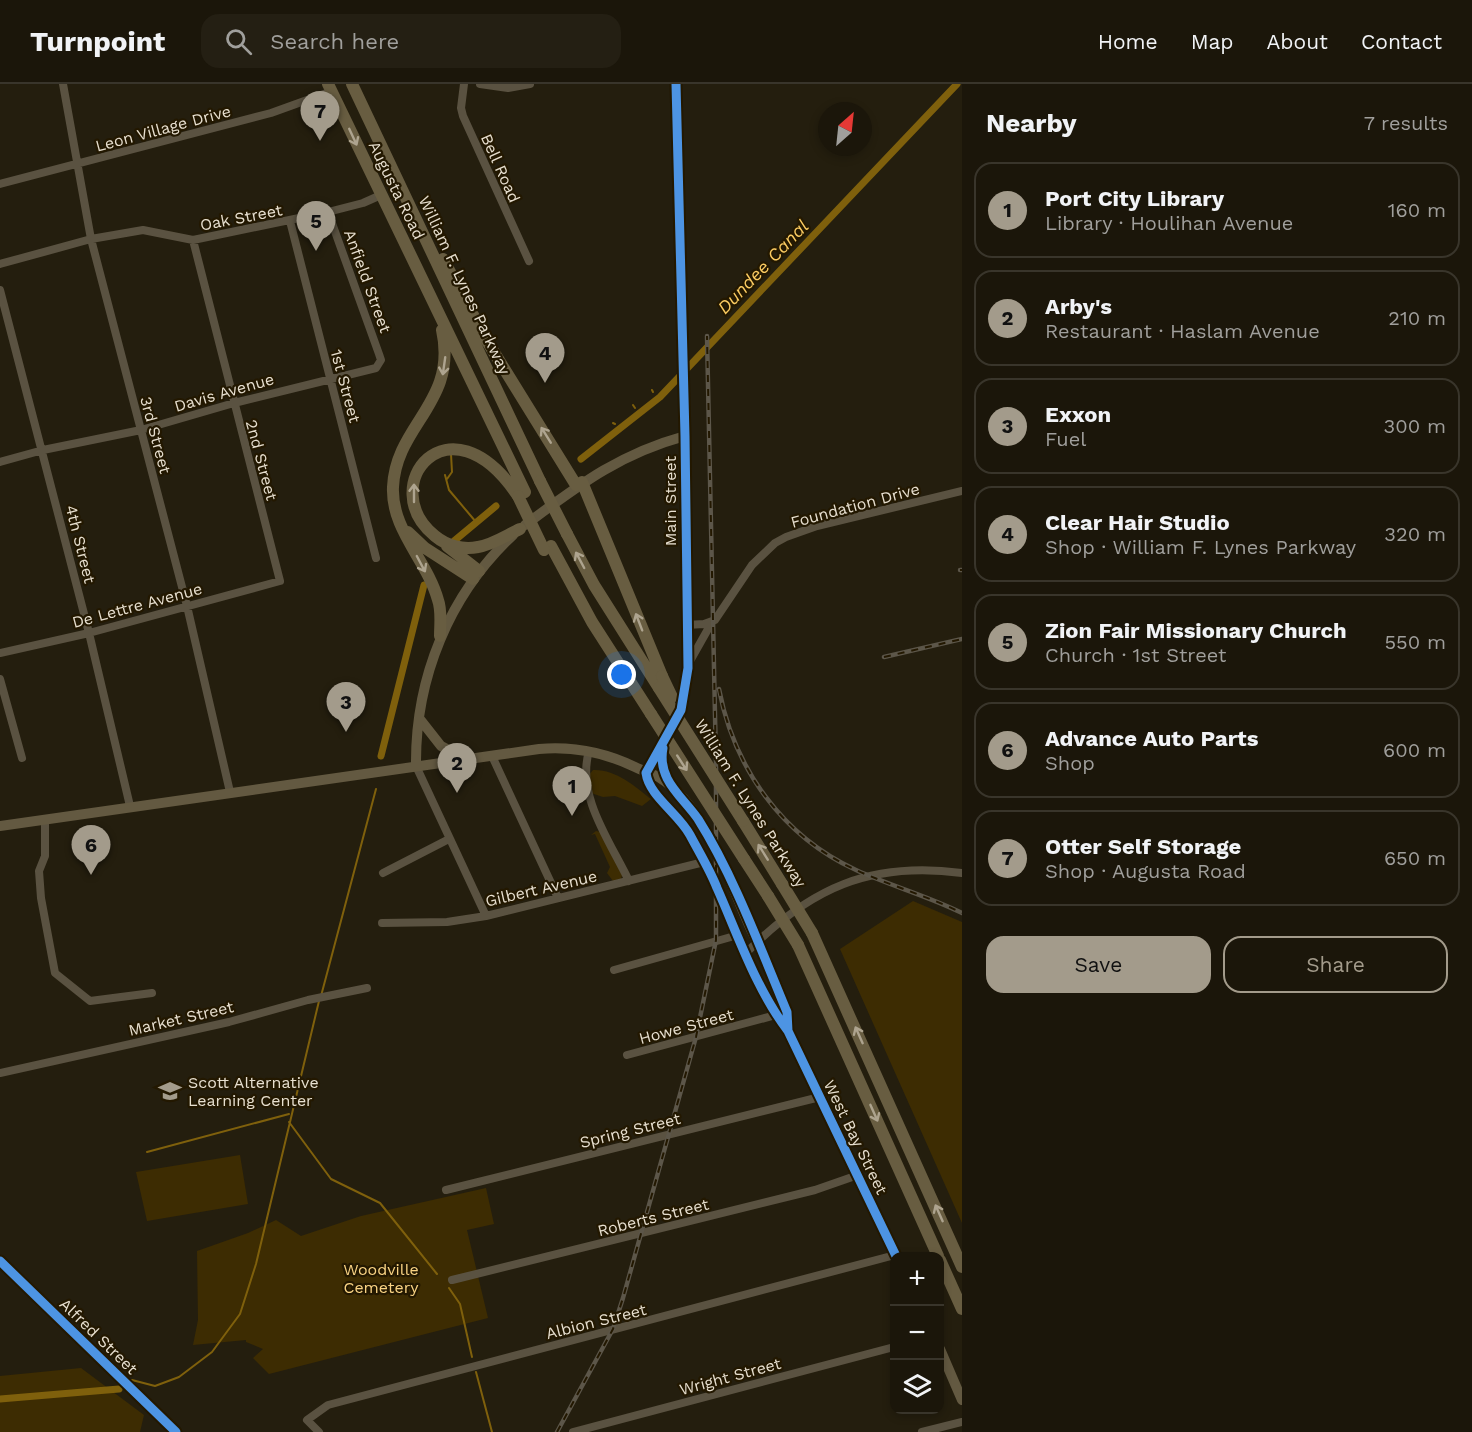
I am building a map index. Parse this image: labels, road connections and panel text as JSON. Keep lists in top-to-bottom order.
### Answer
{
  "streets": {
    "highway": ["Augusta Road", "William F. Lynes Parkway"],
    "main road": ["Main Street", "West Bay Street", "Alfred Street"],
    "street": [
      "Leon Village Drive",
      "Bell Road",
      "Oak Street",
      "Anfield Street",
      "1st Street",
      "Davis Avenue",
      "3rd Street",
      "2nd Street",
      "Foundation Drive",
      "4th Street",
      "De Lettre Avenue",
      "Gilbert Avenue",
      "Market Street",
      "Howe Street",
      "Spring Street",
      "Roberts Street",
      "Albion Street",
      "Wright Street"
    ]
  },
  "crossings": [
    ["Leon Village Drive", "Augusta Road"],
    ["Leon Village Drive", "3rd Street"],
    ["Augusta Road", "Oak Street"],
    ["Augusta Road", "William F. Lynes Parkway"],
    ["Oak Street", "Anfield Street"],
    ["Oak Street", "1st Street"],
    ["Oak Street", "3rd Street"],
    ["Oak Street", "2nd Street"],
    ["Anfield Street", "Davis Avenue"],
    ["1st Street", "Davis Avenue"],
    ["Davis Avenue", "3rd Street"],
    ["Davis Avenue", "2nd Street"],
    ["Davis Avenue", "4th Street"],
    ["3rd Street", "De Lettre Avenue"],
    ["2nd Street", "De Lettre Avenue"],
    ["Main Street", "Foundation Drive"],
    ["4th Street", "De Lettre Avenue"],
    ["Gilbert Avenue", "West Bay Street"],
    ["Howe Street", "West Bay Street"],
    ["Spring Street", "West Bay Street"],
    ["West Bay Street", "Roberts Street"]
  ],
  "water": ["Dundee Canal"],
  "parks": ["Woodville Cemetery"],
  "places": {
    "school or university": ["Scott Alternative Learning Center"]
  },
  "north": "top right",
  "page": {
    "header": "Turnpoint",
    "search": "Search here",
    "nav": [
      "Home",
      "Map",
      "About",
      "Contact"
    ],
    "heading": ["Nearby", "7 results"],
    "pins": [
      "7",
      "5",
      "4",
      "3",
      "2",
      "1",
      "6"
    ],
    "list": [
      {
        "mark": "1",
        "name": "Port City Library",
        "note": "Library · Houlihan Avenue",
        "value": "160 m"
      },
      {
        "mark": "2",
        "name": "Arby's",
        "note": "Restaurant · Haslam Avenue",
        "value": "210 m"
      },
      {
        "mark": "3",
        "name": "Exxon",
        "note": "Fuel",
        "value": "300 m"
      },
      {
        "mark": "4",
        "name": "Clear Hair Studio",
        "note": "Shop · William F. Lynes Parkway",
        "value": "320 m"
      },
      {
        "mark": "5",
        "name": "Zion Fair Missionary Church",
        "note": "Church · 1st Street",
        "value": "550 m"
      },
      {
        "mark": "6",
        "name": "Advance Auto Parts",
        "note": "Shop",
        "value": "600 m"
      },
      {
        "mark": "7",
        "name": "Otter Self Storage",
        "note": "Shop · Augusta Road",
        "value": "650 m"
      }
    ],
    "buttons": ["Save", "Share"],
    "map_buttons": ["+", "−"]
  }
}
